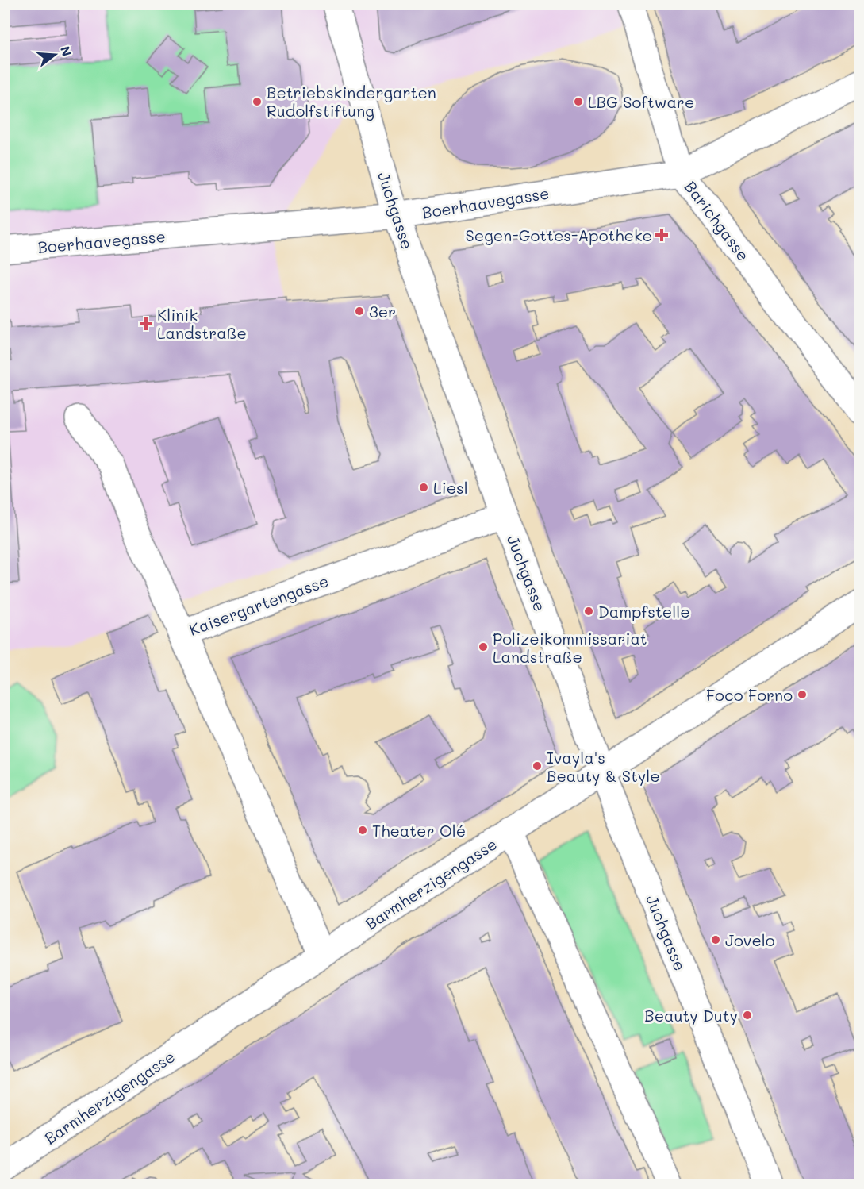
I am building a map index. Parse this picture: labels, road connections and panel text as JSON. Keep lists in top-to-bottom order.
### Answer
{
  "streets": {
    "street": [
      "Boerhaavegasse",
      "Juchgasse",
      "Barichgasse",
      "Kaisergartengasse",
      "Barmherzigengasse"
    ]
  },
  "crossings": [
    ["Boerhaavegasse", "Juchgasse"],
    ["Boerhaavegasse", "Barichgasse"],
    ["Juchgasse", "Kaisergartengasse"],
    ["Juchgasse", "Barmherzigengasse"],
    ["Kaisergartengasse", "Barmherzigengasse"]
  ],
  "places": {
    "other": [
      "Betriebskindergarten Rudolfstiftung",
      "LBG Software",
      "3er",
      "Liesl",
      "Dampfstelle",
      "Polizeikommissariat Landstraße",
      "Foco Forno",
      "Ivayla's Beauty & Style",
      "Theater Olé",
      "Jovelo",
      "Beauty Duty"
    ],
    "health": ["Segen-Gottes-Apotheke", "Klinik Landstraße"]
  },
  "north": "right"
}
